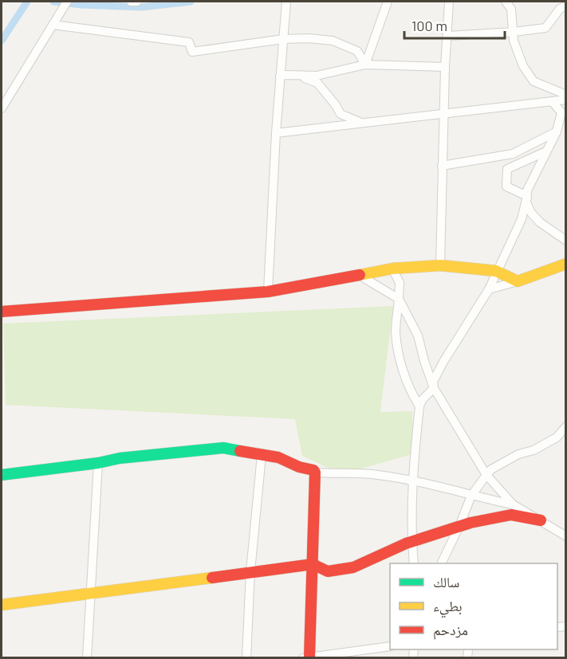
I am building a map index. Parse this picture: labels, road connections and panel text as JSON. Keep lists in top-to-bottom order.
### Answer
{
  "legend": ["سالك", "بطيء", "مزدحم"],
  "scale_bar": "100 m"
}
